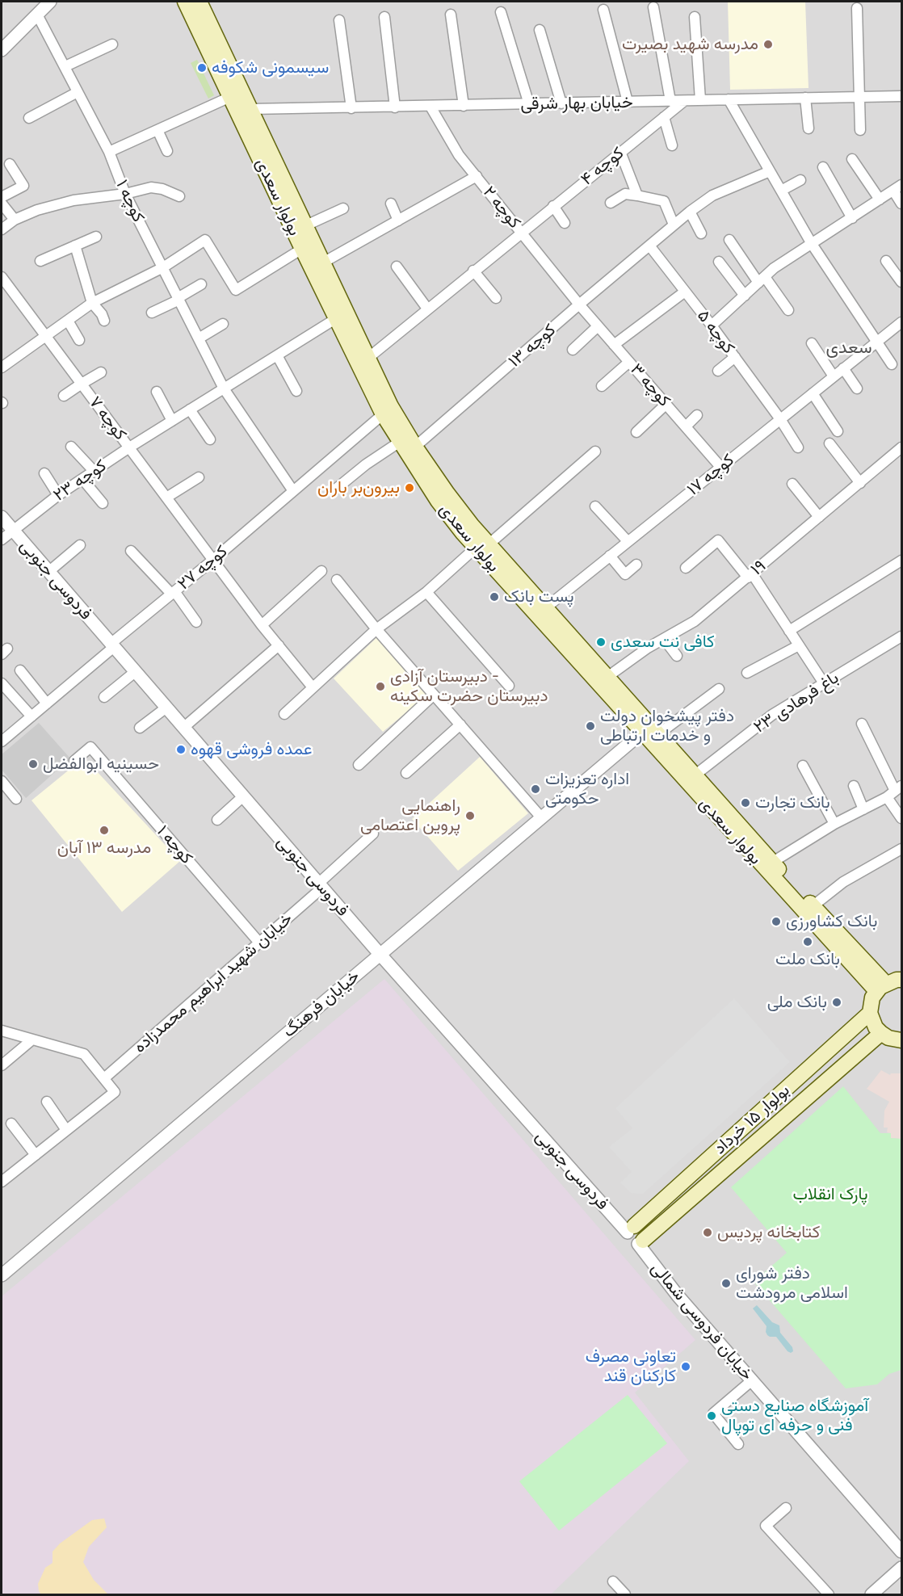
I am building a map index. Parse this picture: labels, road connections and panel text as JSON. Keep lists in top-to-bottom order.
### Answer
{
  "streets": {
    "main road": ["بولوار سعدی", "بولوار ۱۵ خرداد"],
    "street": [
      "خیابان بهار شرقی",
      "کوچه ۴",
      "کوچه ۱",
      "کوچه ۲",
      "کوچه ۵",
      "کوچه ۱۳",
      "کوچه ۳",
      "کوچه ۷",
      "کوچه ۱۷",
      "کوچه ۲۳",
      "کوچه ۲۷",
      "۱۹",
      "فردوسی جنوبی",
      "باغ فرهادی ۲۳",
      "خیابان شهید ابراهیم محمدزاده",
      "خیابان فرهنگ",
      "خیابان فردوسی شمالی"
    ]
  },
  "crossings": [
    ["خیابان بهار شرقی", "کوچه ۴"],
    ["خیابان بهار شرقی", "بولوار سعدی"],
    ["خیابان بهار شرقی", "کوچه ۲"],
    ["کوچه ۴", "بولوار سعدی"],
    ["کوچه ۴", "کوچه ۲"],
    ["بولوار سعدی", "کوچه ۱۳"],
    ["بولوار سعدی", "کوچه ۱۷"],
    ["بولوار سعدی", "کوچه ۲۳"],
    ["بولوار سعدی", "کوچه ۲۷"],
    ["بولوار سعدی", "۱۹"],
    ["بولوار سعدی", "باغ فرهادی ۲۳"],
    ["بولوار سعدی", "خیابان فرهنگ"],
    ["کوچه ۱", "کوچه ۲۳"],
    ["کوچه ۱", "کوچه ۲۷"],
    ["کوچه ۱", "خیابان شهید ابراهیم محمدزاده"],
    ["کوچه ۲", "کوچه ۱۳"],
    ["کوچه ۲", "کوچه ۳"],
    ["کوچه ۵", "کوچه ۱۳"],
    ["کوچه ۵", "کوچه ۱۷"],
    ["کوچه ۱۳", "کوچه ۳"],
    ["کوچه ۳", "کوچه ۱۷"],
    ["کوچه ۷", "کوچه ۲۳"],
    ["کوچه ۷", "کوچه ۲۷"],
    ["کوچه ۲۳", "فردوسی جنوبی"],
    ["کوچه ۲۷", "فردوسی جنوبی"],
    ["فردوسی جنوبی", "خیابان شهید ابراهیم محمدزاده"],
    ["فردوسی جنوبی", "خیابان فرهنگ"],
    ["فردوسی جنوبی", "بولوار ۱۵ خرداد"],
    ["فردوسی جنوبی", "خیابان فردوسی شمالی"],
    ["بولوار ۱۵ خرداد", "خیابان فردوسی شمالی"]
  ],
  "districts": ["سعدی"],
  "parks": ["پارک انقلاب"],
  "places": [
    "مدرسه شهید بصیرت",
    "سیسمونی شکوفه",
    "بیرون‌بر باران",
    "پست بانک",
    "کافی نت سعدی",
    "دبیرستان آزادی - دبیرستان حضرت سکینه",
    "دفتر پیشخوان دولت و خدمات ارتباطی",
    "عمده فروشی قهوه",
    "حسینیه ابوالفضل",
    "اداره تعزیزات حکومتی",
    "بانک تجارت",
    "راهنمایی پروین اعتصامی",
    "مدرسه ۱۳ آبان",
    "بانک کشاورزی",
    "بانک ملت",
    "بانک ملی",
    "کتابخانه پردیس",
    "دفتر شورای اسلامی مرودشت",
    "تعاونی مصرف کارکنان قند",
    "آموزشگاه صنایع دستی فنی و حرفه ای توپال"
  ]
}
